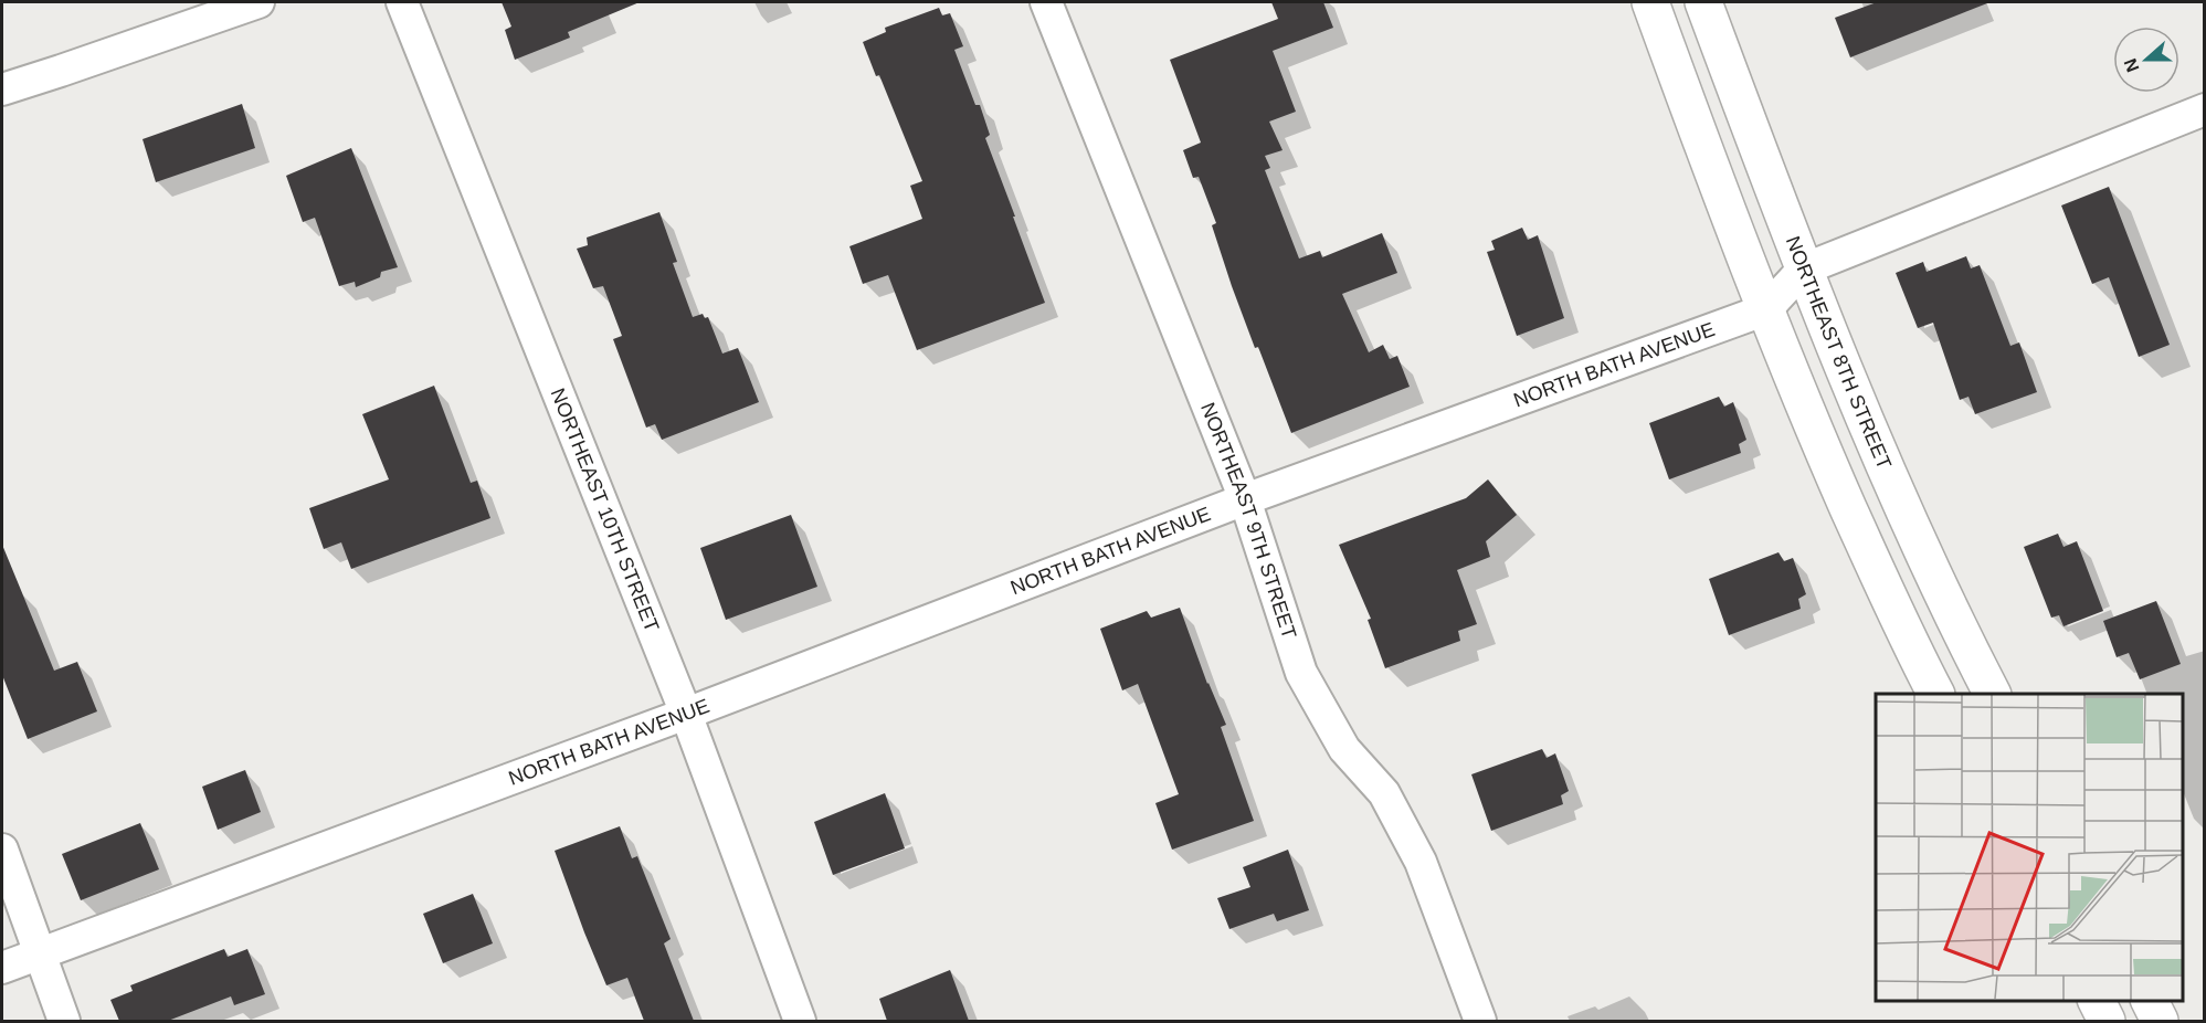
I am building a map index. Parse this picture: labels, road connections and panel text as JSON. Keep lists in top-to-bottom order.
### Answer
{
  "streets": {
    "main road": ["NORTHEAST 8TH STREET"],
    "street": ["NORTH BATH AVENUE", "NORTHEAST 10TH STREET", "NORTHEAST 9TH STREET"]
  },
  "crossings": [
    ["NORTHEAST 8TH STREET", "NORTH BATH AVENUE"],
    ["NORTH BATH AVENUE", "NORTHEAST 10TH STREET"],
    ["NORTH BATH AVENUE", "NORTHEAST 9TH STREET"]
  ],
  "north": "left"
}
